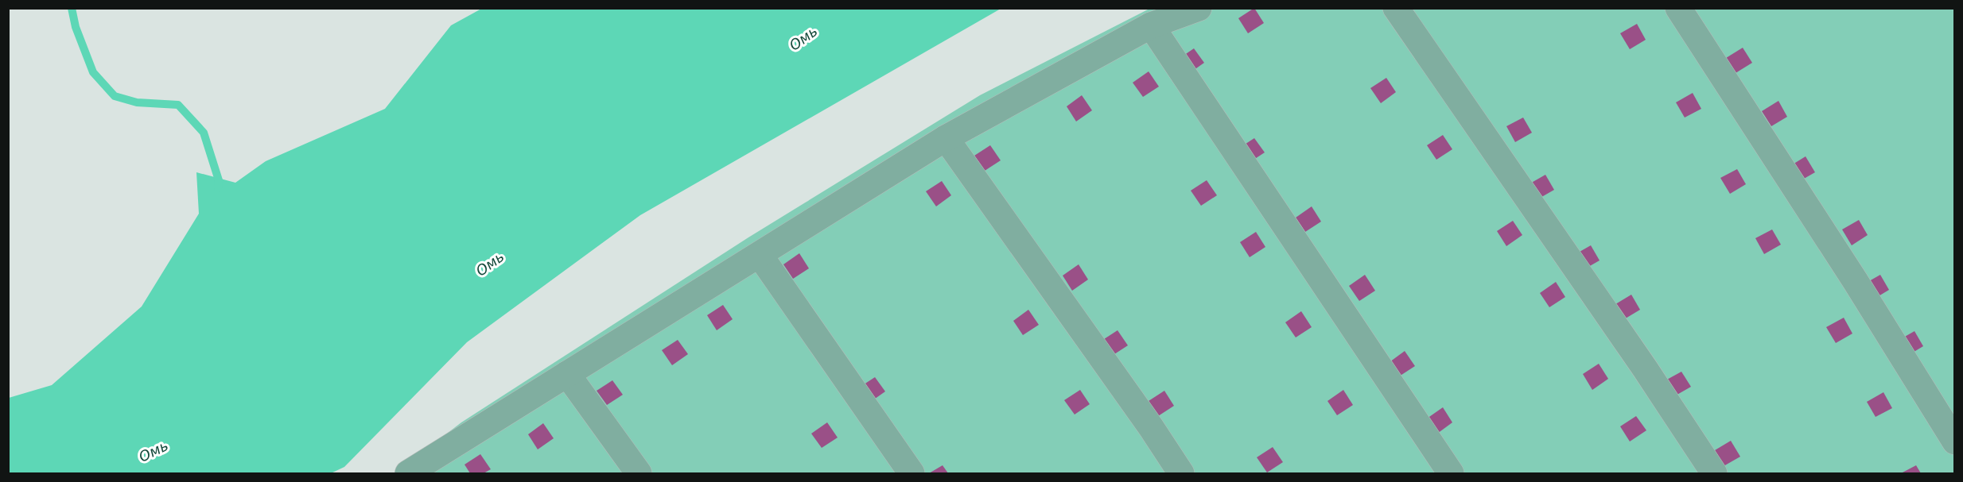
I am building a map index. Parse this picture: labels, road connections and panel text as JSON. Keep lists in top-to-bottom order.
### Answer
{
  "water": ["Омь"]
}
